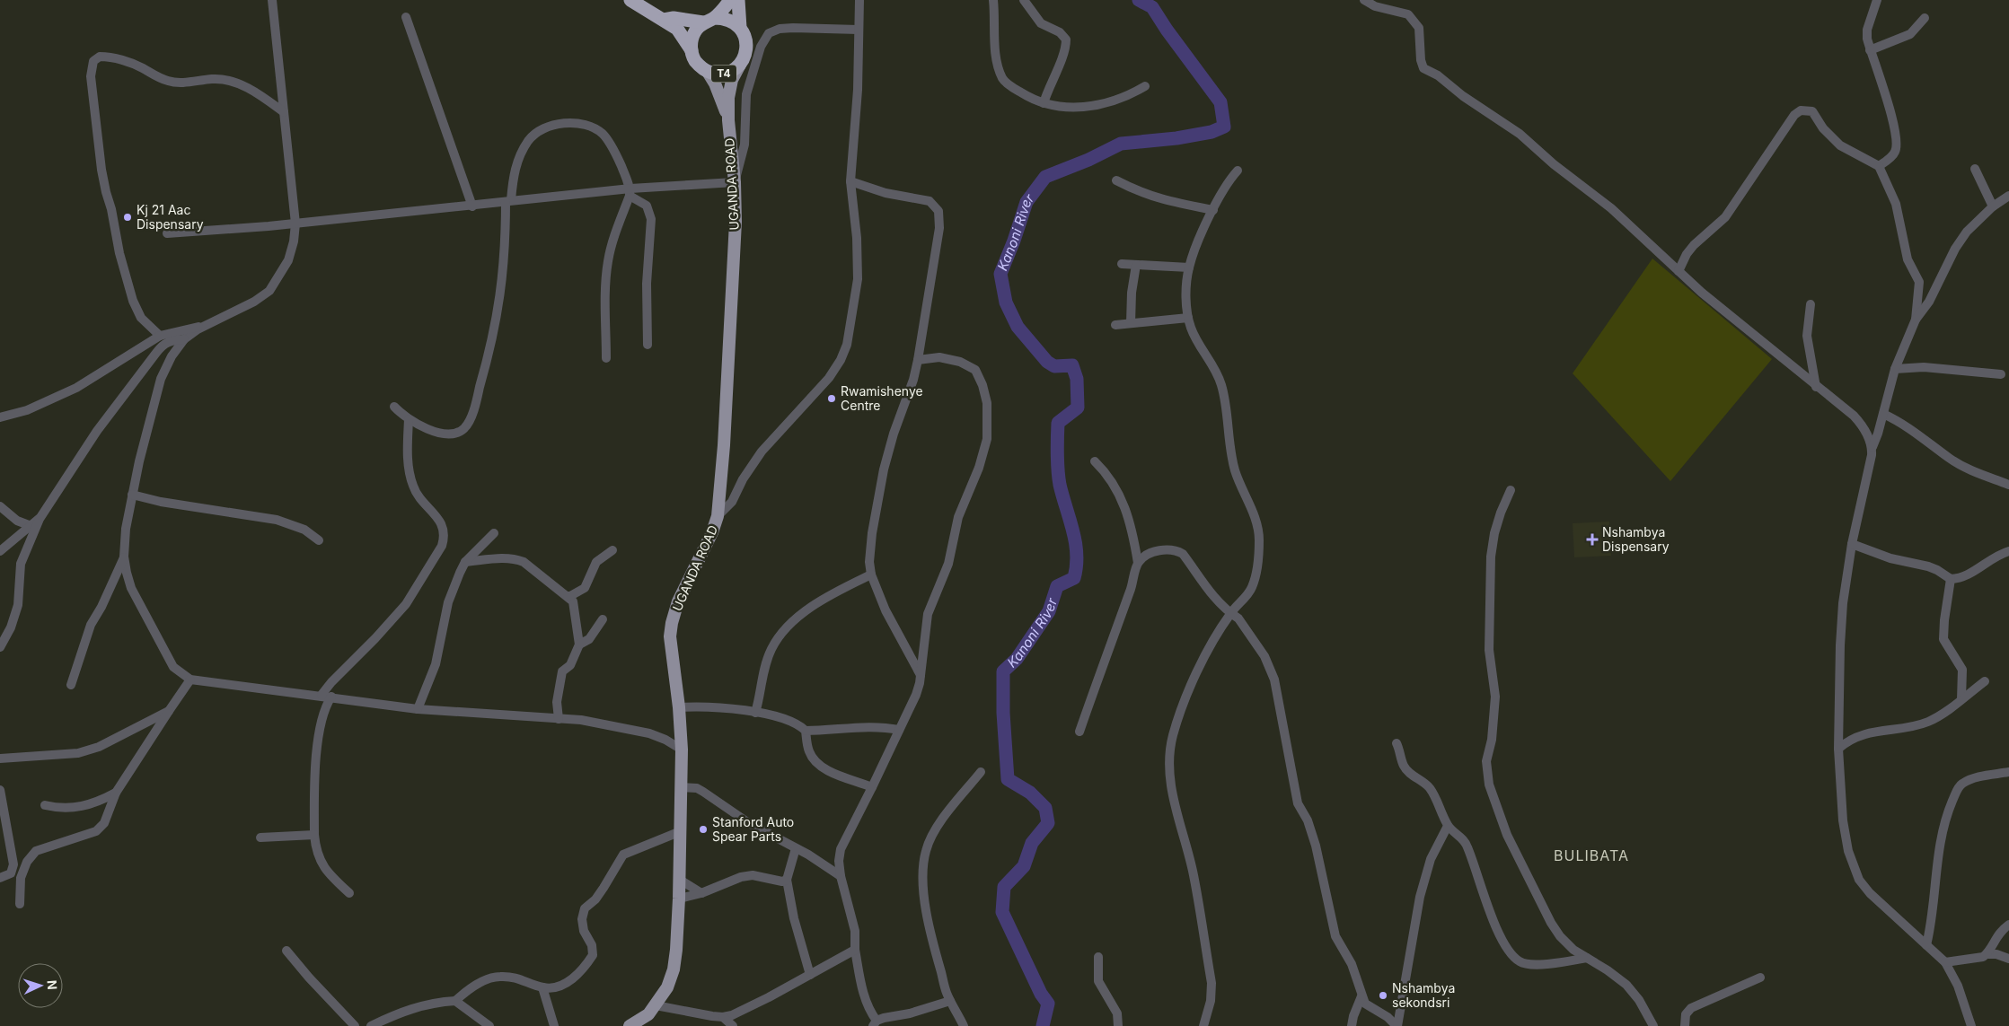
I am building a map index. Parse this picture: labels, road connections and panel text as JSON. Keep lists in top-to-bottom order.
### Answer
{
  "streets": {
    "highway": ["T4"],
    "main road": ["UGANDA ROAD"]
  },
  "crossings": [
    ["T4", "UGANDA ROAD"]
  ],
  "districts": ["BULIBATA"],
  "water": ["Kanoni River"],
  "places": {
    "other": [
      "Kj 21 Aac Dispensary",
      "Rwamishenye Centre",
      "Stanford Auto Spear Parts",
      "Nshambya sekondsri"
    ],
    "health": ["Nshambya Dispensary"]
  },
  "north": "right"
}
